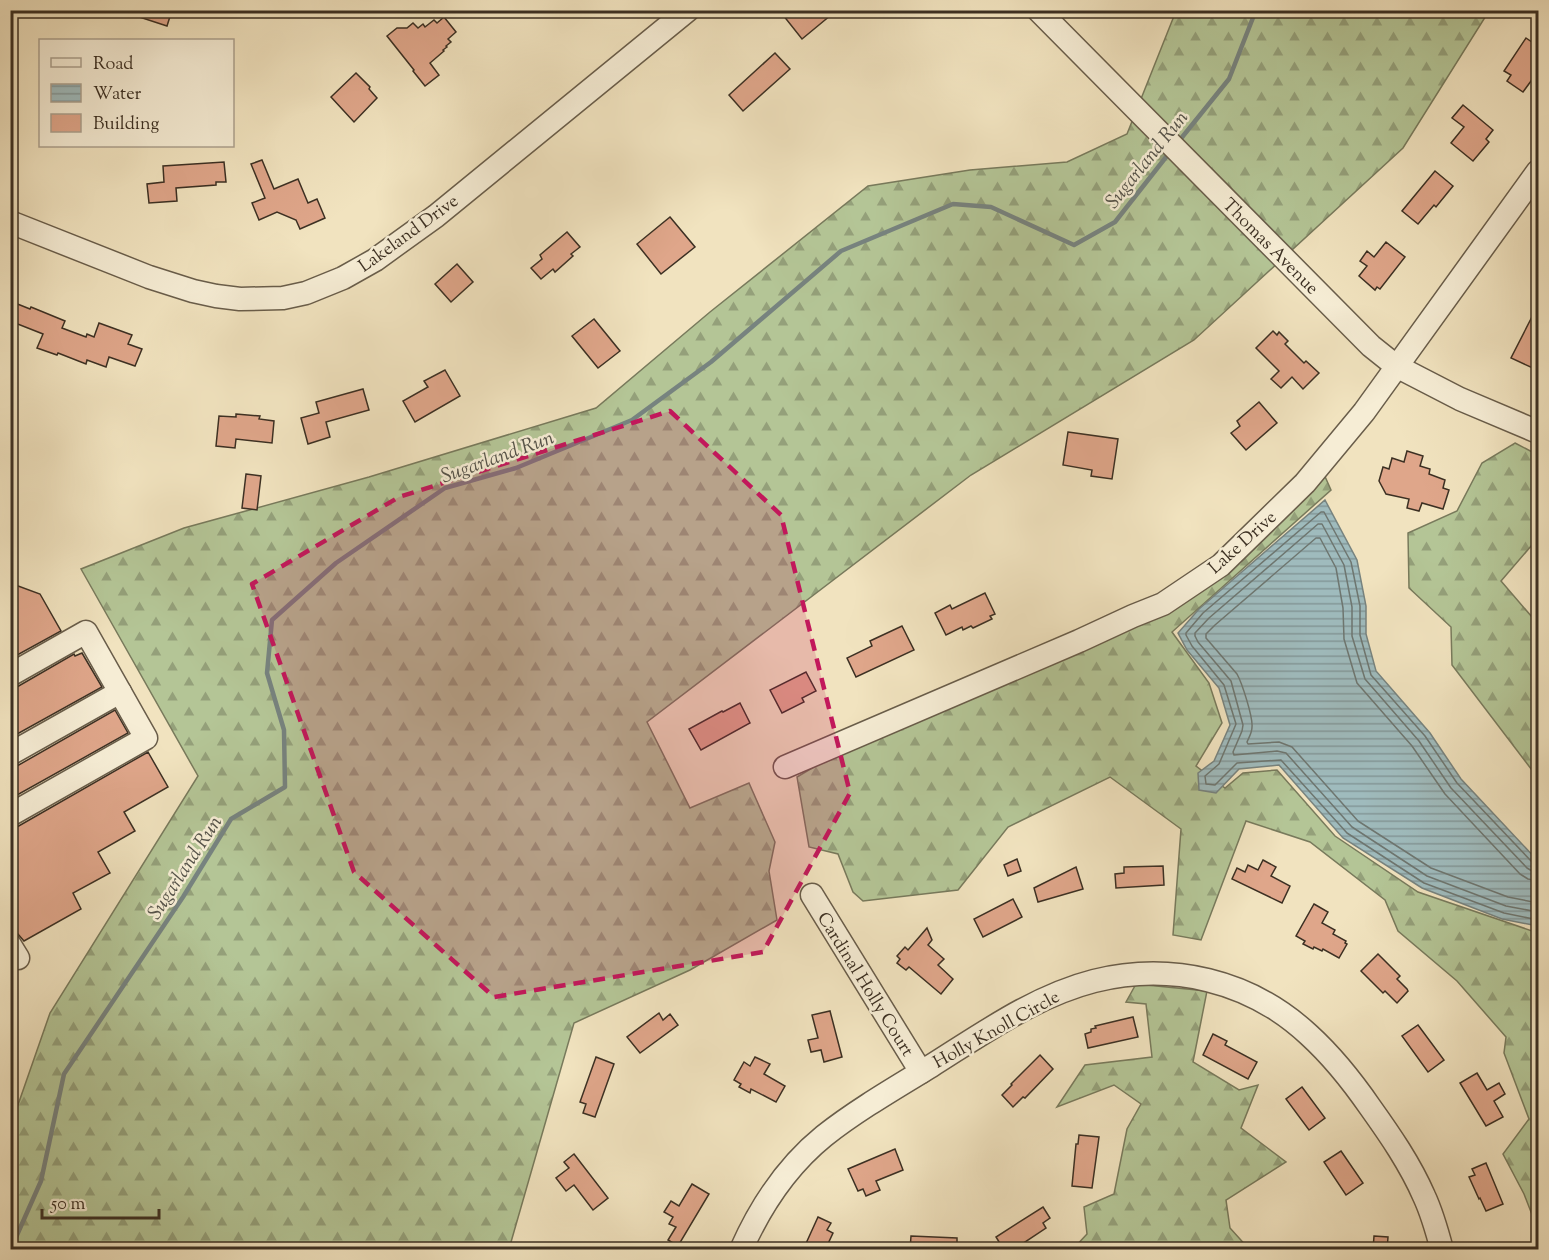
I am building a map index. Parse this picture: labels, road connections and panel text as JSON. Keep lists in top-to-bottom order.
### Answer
{
  "streets": {
    "street": [
      "Lakeland Drive",
      "Thomas Avenue",
      "Lake Drive",
      "Cardinal Holly Court",
      "Holly Knoll Circle"
    ]
  },
  "crossings": [
    ["Thomas Avenue", "Lake Drive"],
    ["Cardinal Holly Court", "Holly Knoll Circle"]
  ],
  "water": ["Sugarland Run"],
  "legend": ["Road", "Water", "Building"],
  "scale_bar": "50 m"
}
